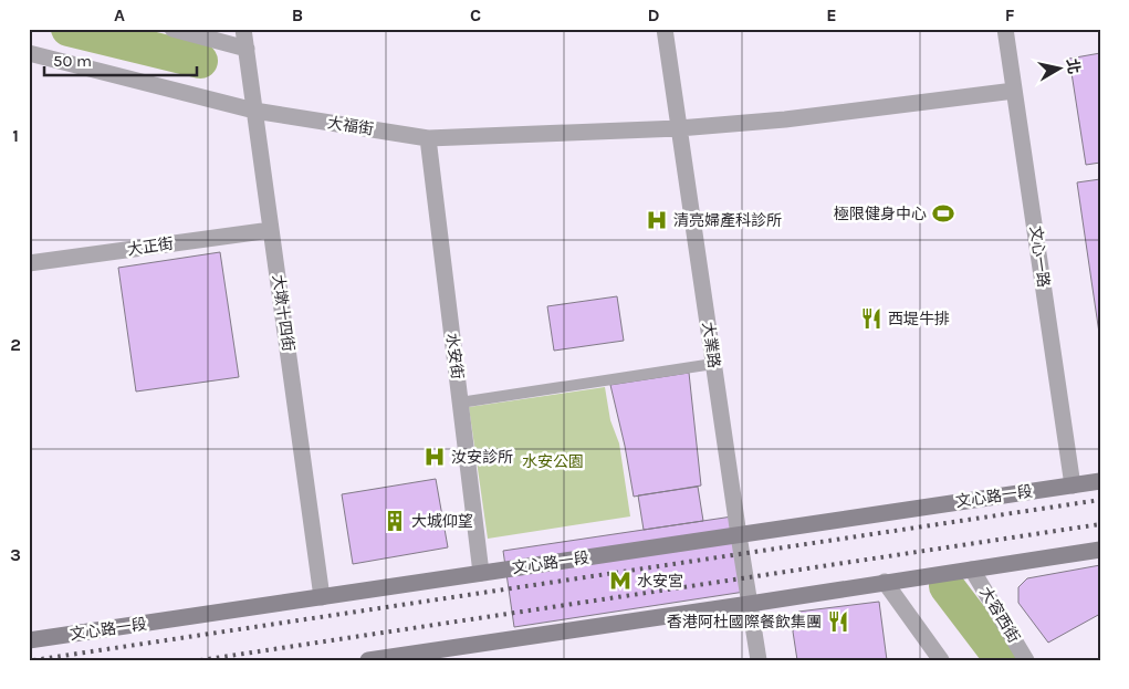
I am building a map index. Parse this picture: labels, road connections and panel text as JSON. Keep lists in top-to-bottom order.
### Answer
{
  "streets": {
    "main road": ["文心路一段"],
    "street": [
      "大福街",
      "大正街",
      "文心一路",
      "大墩十四街",
      "大業路",
      "水安街",
      "大容西街"
    ]
  },
  "crossings": [
    ["大福街", "文心一路"],
    ["大福街", "大墩十四街"],
    ["大福街", "大業路"],
    ["大福街", "水安街"],
    ["大正街", "大墩十四街"],
    ["文心一路", "文心路一段"],
    ["大墩十四街", "文心路一段"],
    ["大業路", "文心路一段"],
    ["水安街", "文心路一段"]
  ],
  "parks": ["水安公園"],
  "places": {
    "sports": ["極限健身中心"],
    "hospital": ["清亮婦產科診所", "汝安診所"],
    "restaurant": ["西堤牛排", "香港阿杜國際餐飲集團"],
    "building": ["大城仰望"],
    "metro station": ["水安宮"]
  },
  "scale_bar": "50 m",
  "north": "right",
  "grid": {
    "columns": [
      "A",
      "B",
      "C",
      "D",
      "E",
      "F"
    ],
    "rows": ["1", "2", "3"]
  }
}
